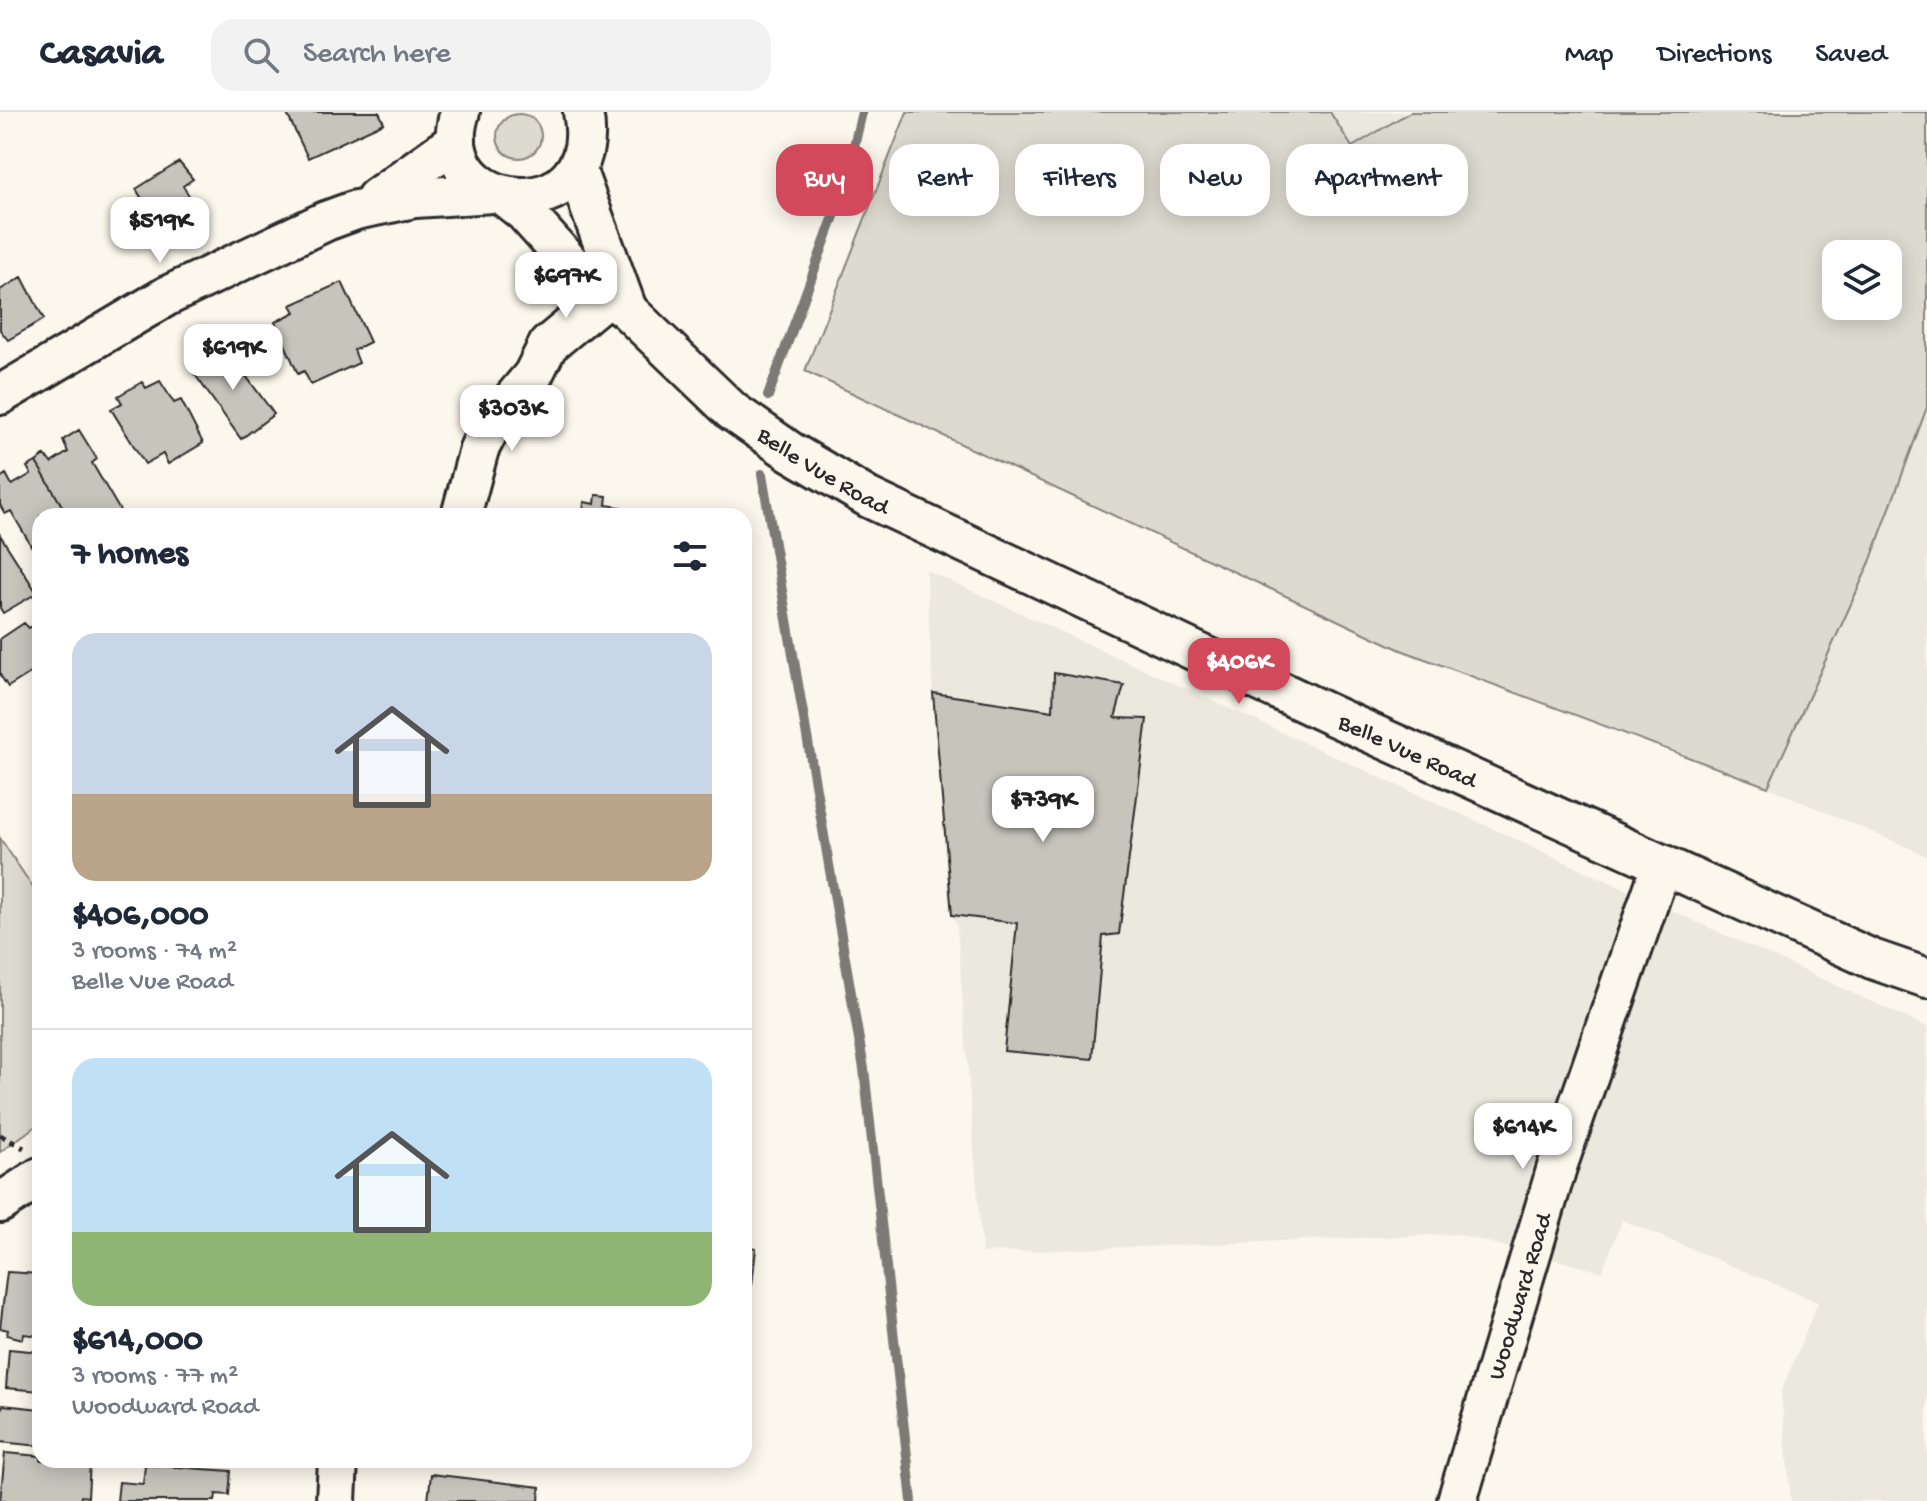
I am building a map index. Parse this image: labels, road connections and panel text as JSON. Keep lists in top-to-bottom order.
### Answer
{
  "streets": {
    "street": ["Belle Vue Road", "Woodward Road"]
  },
  "crossings": [
    ["Belle Vue Road", "Woodward Road"]
  ],
  "page": {
    "header": "Casavia",
    "search": "Search here",
    "nav": ["Map", "Directions", "Saved"],
    "chip": [
      "Buy",
      "Rent",
      "Filters",
      "New",
      "Apartment"
    ],
    "price": [
      "$519K",
      "$697K",
      "$619K",
      "$303K",
      "$406K",
      "$739K",
      "$614K"
    ],
    "heading": "7 homes",
    "list": [
      {
        "name": "$406,000",
        "note": "3 rooms · 74 m² · Belle Vue Road"
      },
      {
        "name": "$614,000",
        "note": "3 rooms · 77 m² · Woodward Road"
      }
    ]
  }
}
